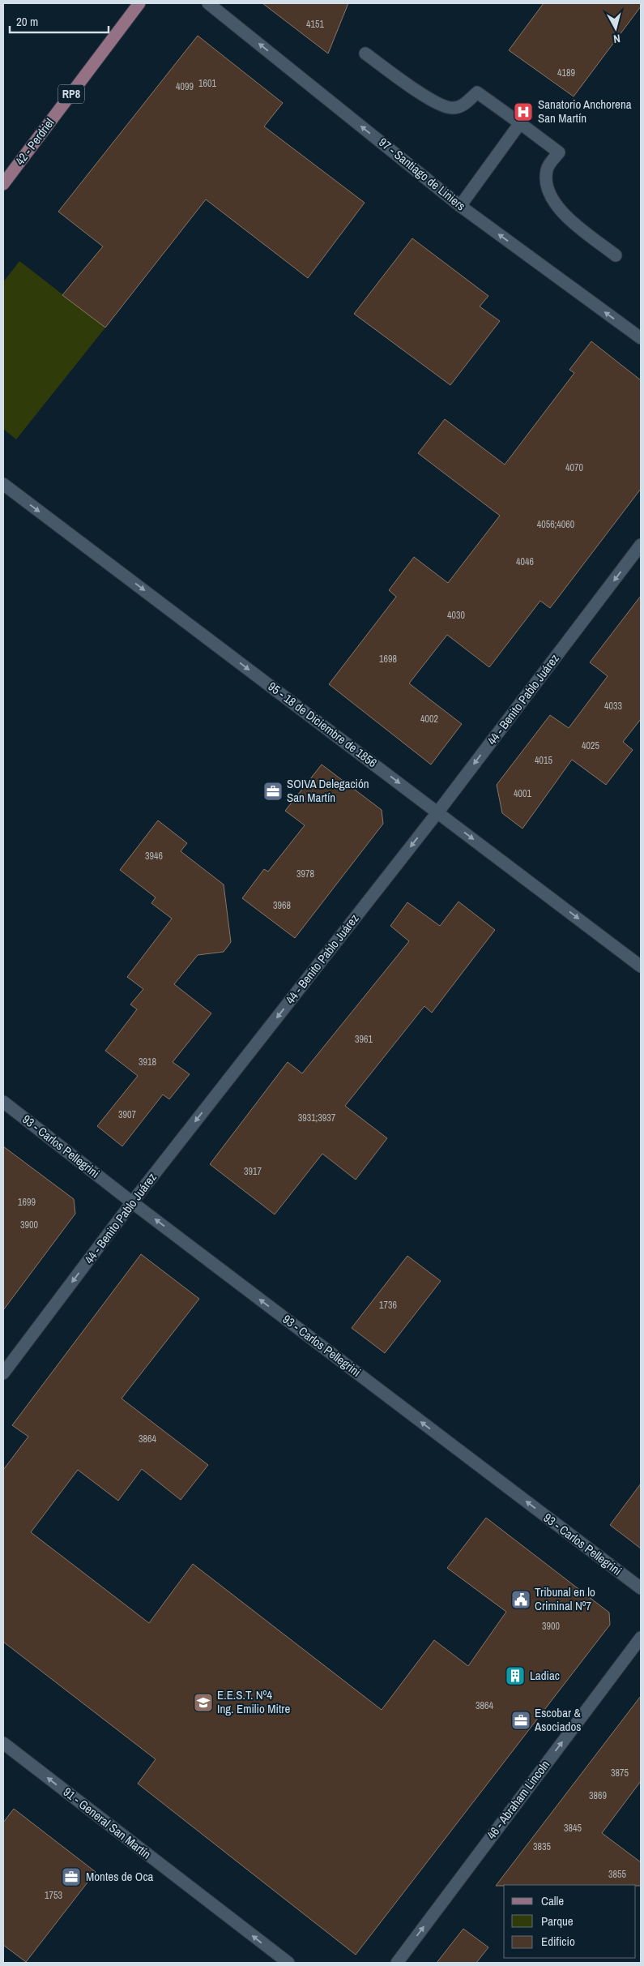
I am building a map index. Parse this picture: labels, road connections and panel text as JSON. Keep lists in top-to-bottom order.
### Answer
{
  "streets": {
    "main road": ["RP8", "42 - Perdriel"],
    "street": [
      "97 - Santiago de Liniers",
      "44 - Benito Pablo Juárez",
      "95 - 18 de Diciembre de 1856",
      "93 - Carlos Pellegrini",
      "46 - Abraham Lincoln",
      "91 - General San Martín"
    ]
  },
  "crossings": [
    ["44 - Benito Pablo Juárez", "95 - 18 de Diciembre de 1856"],
    ["44 - Benito Pablo Juárez", "93 - Carlos Pellegrini"]
  ],
  "one_way": [
    "97 - Santiago de Liniers",
    "44 - Benito Pablo Juárez",
    "95 - 18 de Diciembre de 1856",
    "93 - Carlos Pellegrini",
    "46 - Abraham Lincoln",
    "91 - General San Martín"
  ],
  "places": {
    "hospital": ["Sanatorio Anchorena San Martín"],
    "office": ["SOIVA Delegación San Martín", "Escobar & Asociados", "Montes de Oca"],
    "public building": ["Tribunal en lo Criminal Nº7"],
    "building": ["Ladiac"],
    "school or university": ["E.E.S.T. Nº4 Ing. Emilio Mitre"]
  },
  "house_numbers": [
    "4151",
    "4189",
    "1601",
    "4099",
    "4070",
    "4056;4060",
    "4046",
    "4030",
    "1698",
    "4033",
    "4002",
    "4025",
    "4015",
    "4001",
    "3946",
    "3978",
    "3968",
    "3961",
    "3918",
    "3907",
    "3931;3937",
    "3917",
    "1699",
    "3900",
    "1736",
    "3864",
    "3900",
    "3864",
    "3875",
    "3869",
    "3845",
    "3835",
    "3855",
    "1753"
  ],
  "legend": ["Calle", "Parque", "Edificio"],
  "scale_bar": "20 m",
  "north": "bottom"
}
